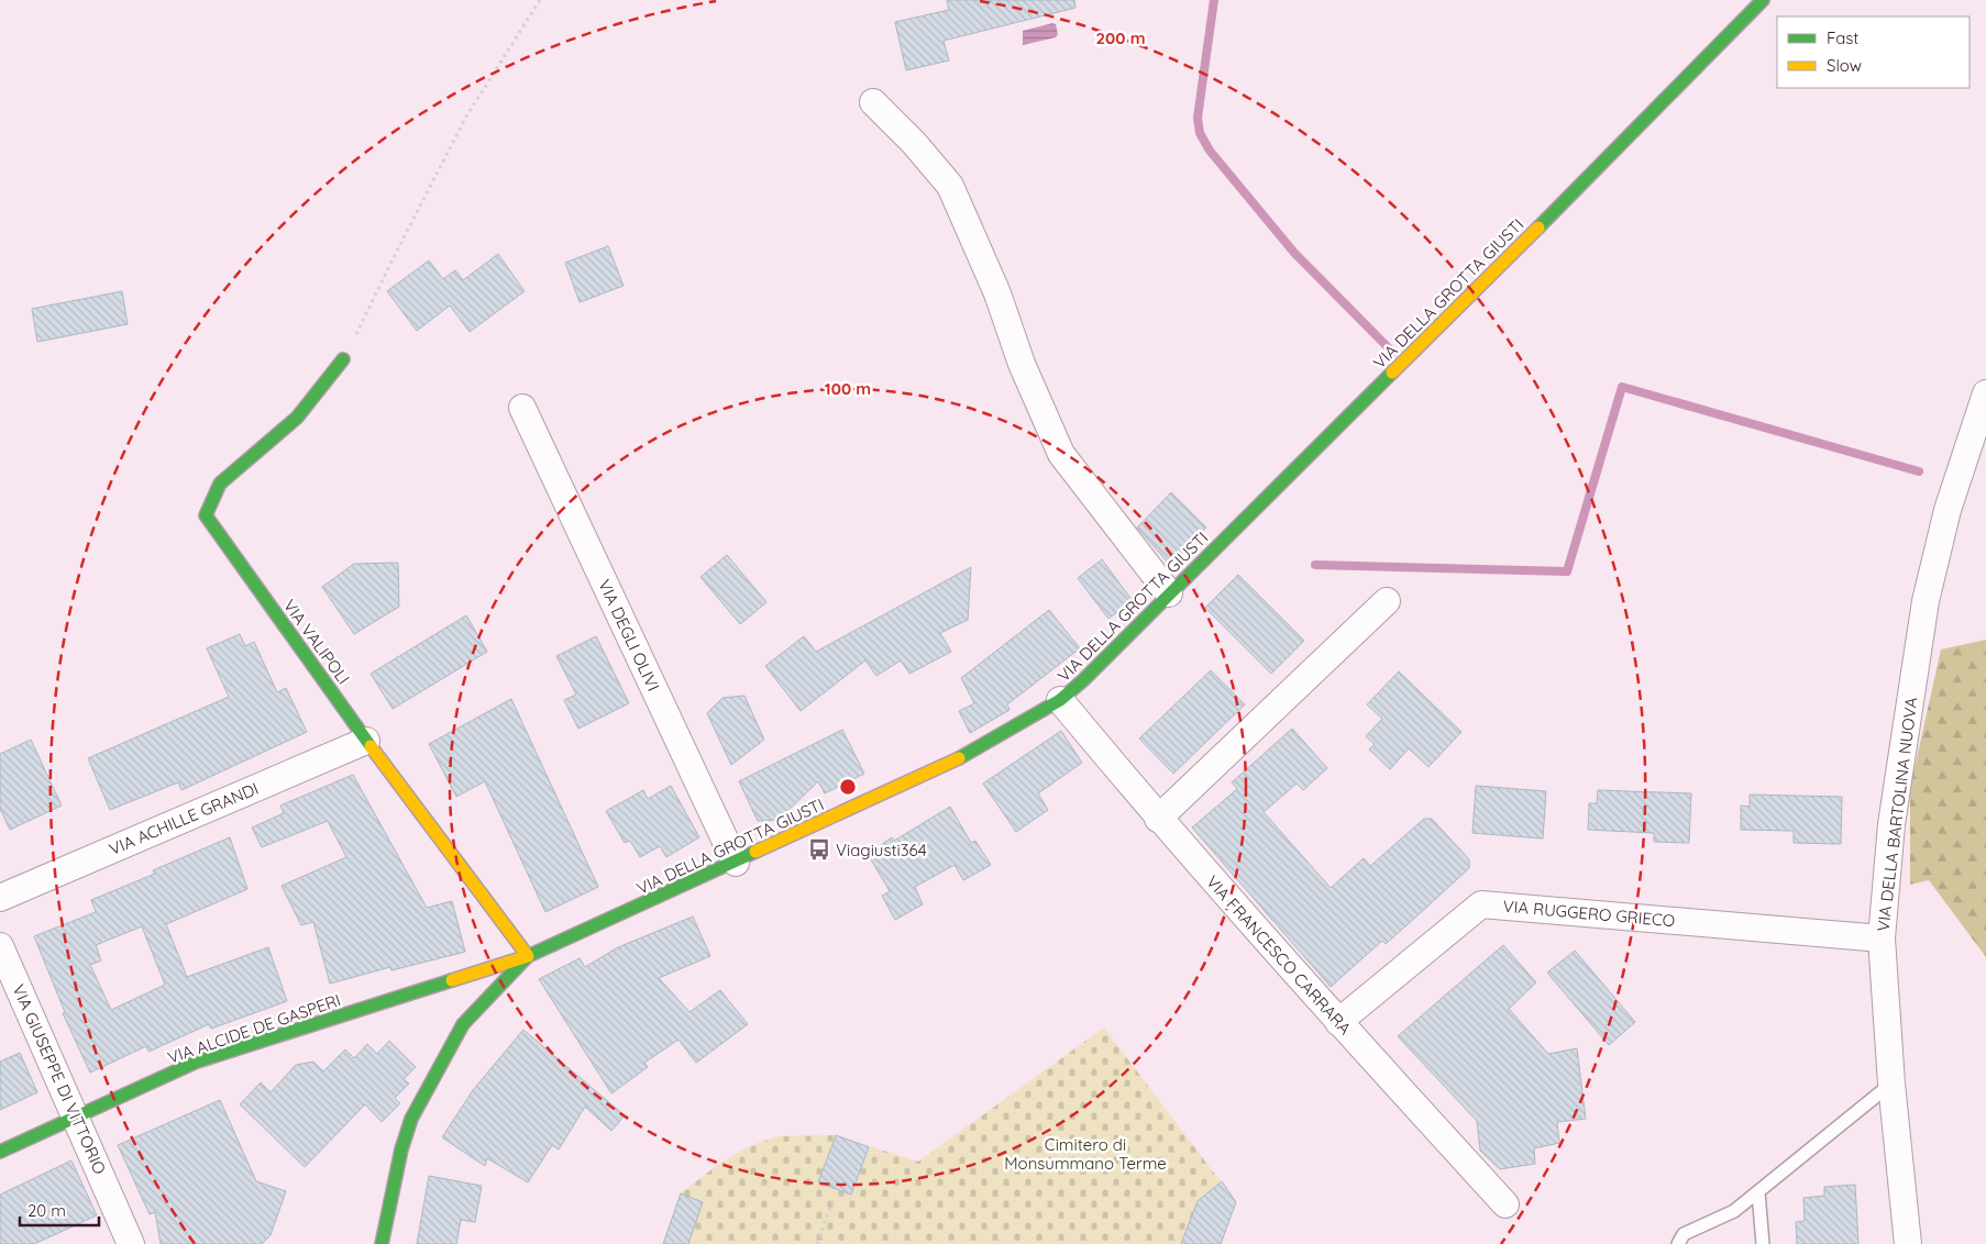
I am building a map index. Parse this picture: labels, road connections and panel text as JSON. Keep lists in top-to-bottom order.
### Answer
{
  "streets": {
    "street": [
      "VIA DELLA GROTTA GIUSTI",
      "VIA DEGLI OLIVI",
      "VIA VALIPOLI",
      "VIA DELLA BARTOLINA NUOVA",
      "VIA ACHILLE GRANDI",
      "VIA RUGGERO GRIECO",
      "VIA FRANCESCO CARRARA",
      "VIA ALCIDE DE GASPERI",
      "VIA GIUSEPPE DI VITTORIO"
    ]
  },
  "crossings": [
    ["VIA DELLA GROTTA GIUSTI", "VIA DEGLI OLIVI"],
    ["VIA DELLA GROTTA GIUSTI", "VIA VALIPOLI"],
    ["VIA DELLA GROTTA GIUSTI", "VIA FRANCESCO CARRARA"],
    ["VIA DELLA GROTTA GIUSTI", "VIA ALCIDE DE GASPERI"],
    ["VIA VALIPOLI", "VIA ACHILLE GRANDI"],
    ["VIA VALIPOLI", "VIA ALCIDE DE GASPERI"],
    ["VIA DELLA BARTOLINA NUOVA", "VIA RUGGERO GRIECO"],
    ["VIA RUGGERO GRIECO", "VIA FRANCESCO CARRARA"],
    ["VIA ALCIDE DE GASPERI", "VIA GIUSEPPE DI VITTORIO"]
  ],
  "parks": ["Cimitero di Monsummano Terme"],
  "places": {
    "bus stop": ["Viagiusti364"]
  },
  "legend": ["Fast", "Slow"],
  "scale_bar": "20 m",
  "rings": ["200 m", "100 m"]
}
